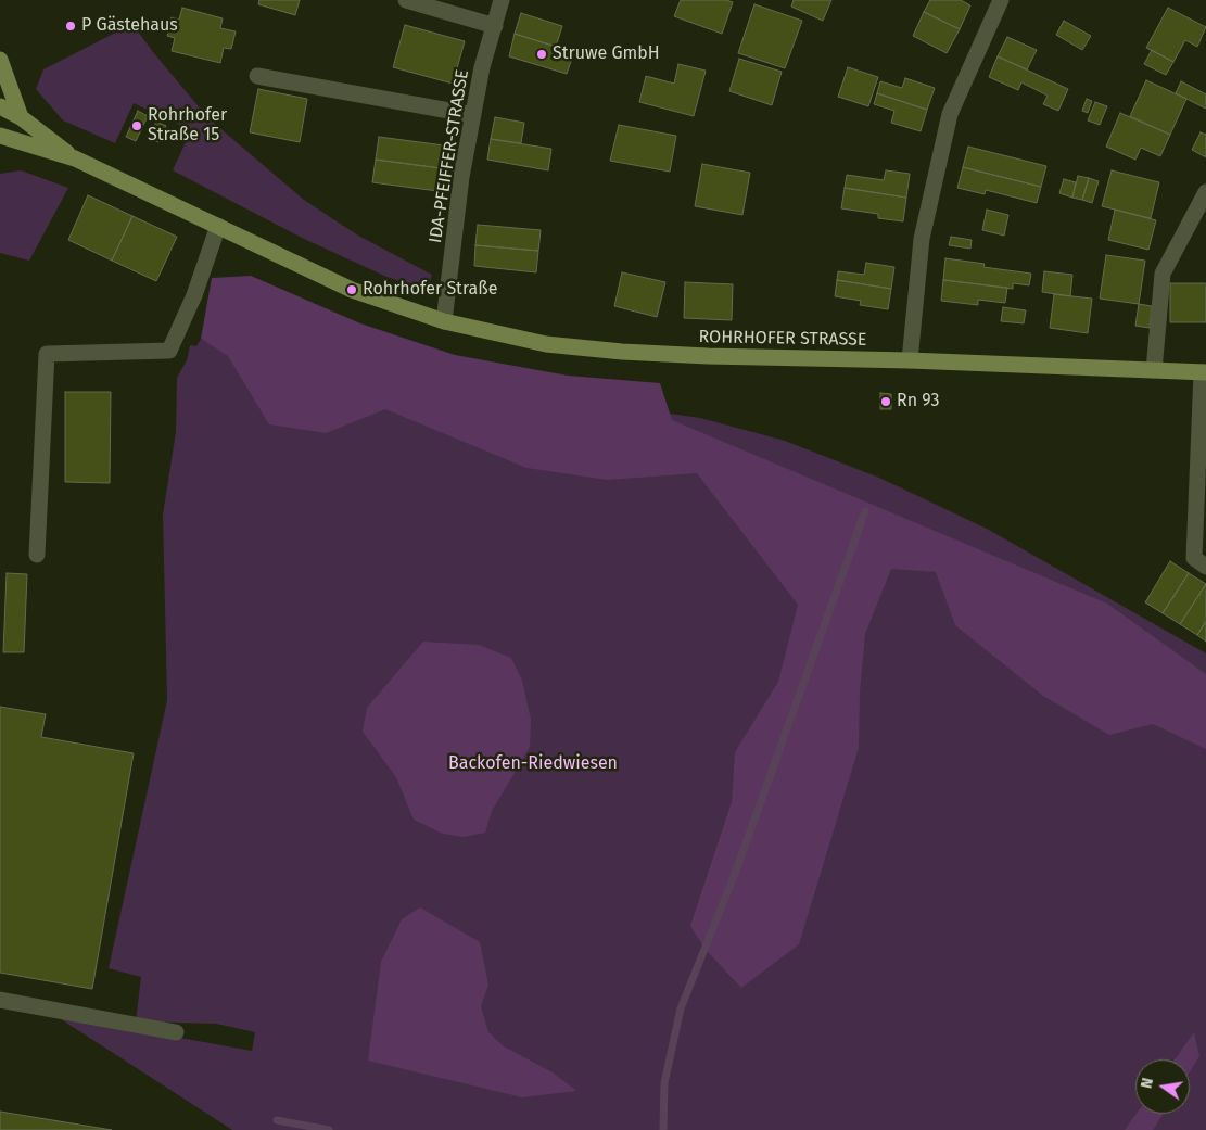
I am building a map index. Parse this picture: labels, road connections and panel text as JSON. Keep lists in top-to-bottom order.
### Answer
{
  "streets": {
    "main road": ["ROHRHOFER STRASSE"],
    "street": ["IDA-PFEIFFER-STRASSE"]
  },
  "crossings": [
    ["IDA-PFEIFFER-STRASSE", "ROHRHOFER STRASSE"]
  ],
  "parks": ["Backofen-Riedwiesen"],
  "places": [
    "P Gästehaus",
    "Struwe GmbH",
    "Rohrhofer Straße 15",
    "Rohrhofer Straße",
    "Rn 93"
  ],
  "north": "left"
}
